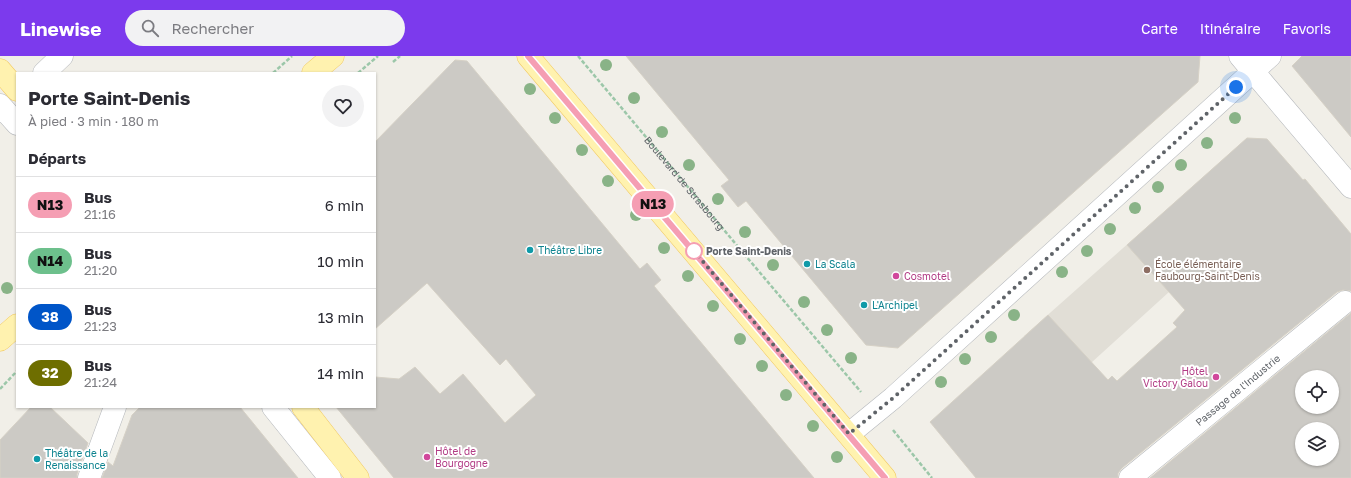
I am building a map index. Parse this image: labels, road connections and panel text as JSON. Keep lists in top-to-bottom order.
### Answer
{
  "streets": {
    "street": ["Passage de l'Industrie"],
    "path": ["Boulevard de Strasbourg"]
  },
  "places": [
    "Théâtre Libre",
    "Porte Saint-Denis",
    "La Scala",
    "École élémentaire Faubourg-Saint-Denis",
    "Cosmotel",
    "L'Archipel",
    "Hôtel Victory Galou",
    "Hôtel de Bourgogne",
    "Théâtre de la Renaissance"
  ],
  "lines": ["bus line N13"],
  "page": {
    "header": "Linewise",
    "search": "Rechercher",
    "nav": ["Carte", "Itinéraire", "Favoris"],
    "on_map": "N13",
    "heading": [
      ["Porte Saint-Denis", "À pied · 3 min · 180 m"],
      "Départs"
    ],
    "list": [
      {
        "mark": "N13",
        "name": "Bus",
        "note": "21:16",
        "value": "6 min"
      },
      {
        "mark": "N14",
        "name": "Bus",
        "note": "21:20",
        "value": "10 min"
      },
      {
        "mark": "38",
        "name": "Bus",
        "note": "21:23",
        "value": "13 min"
      },
      {
        "mark": "32",
        "name": "Bus",
        "note": "21:24",
        "value": "14 min"
      }
    ]
  }
}
